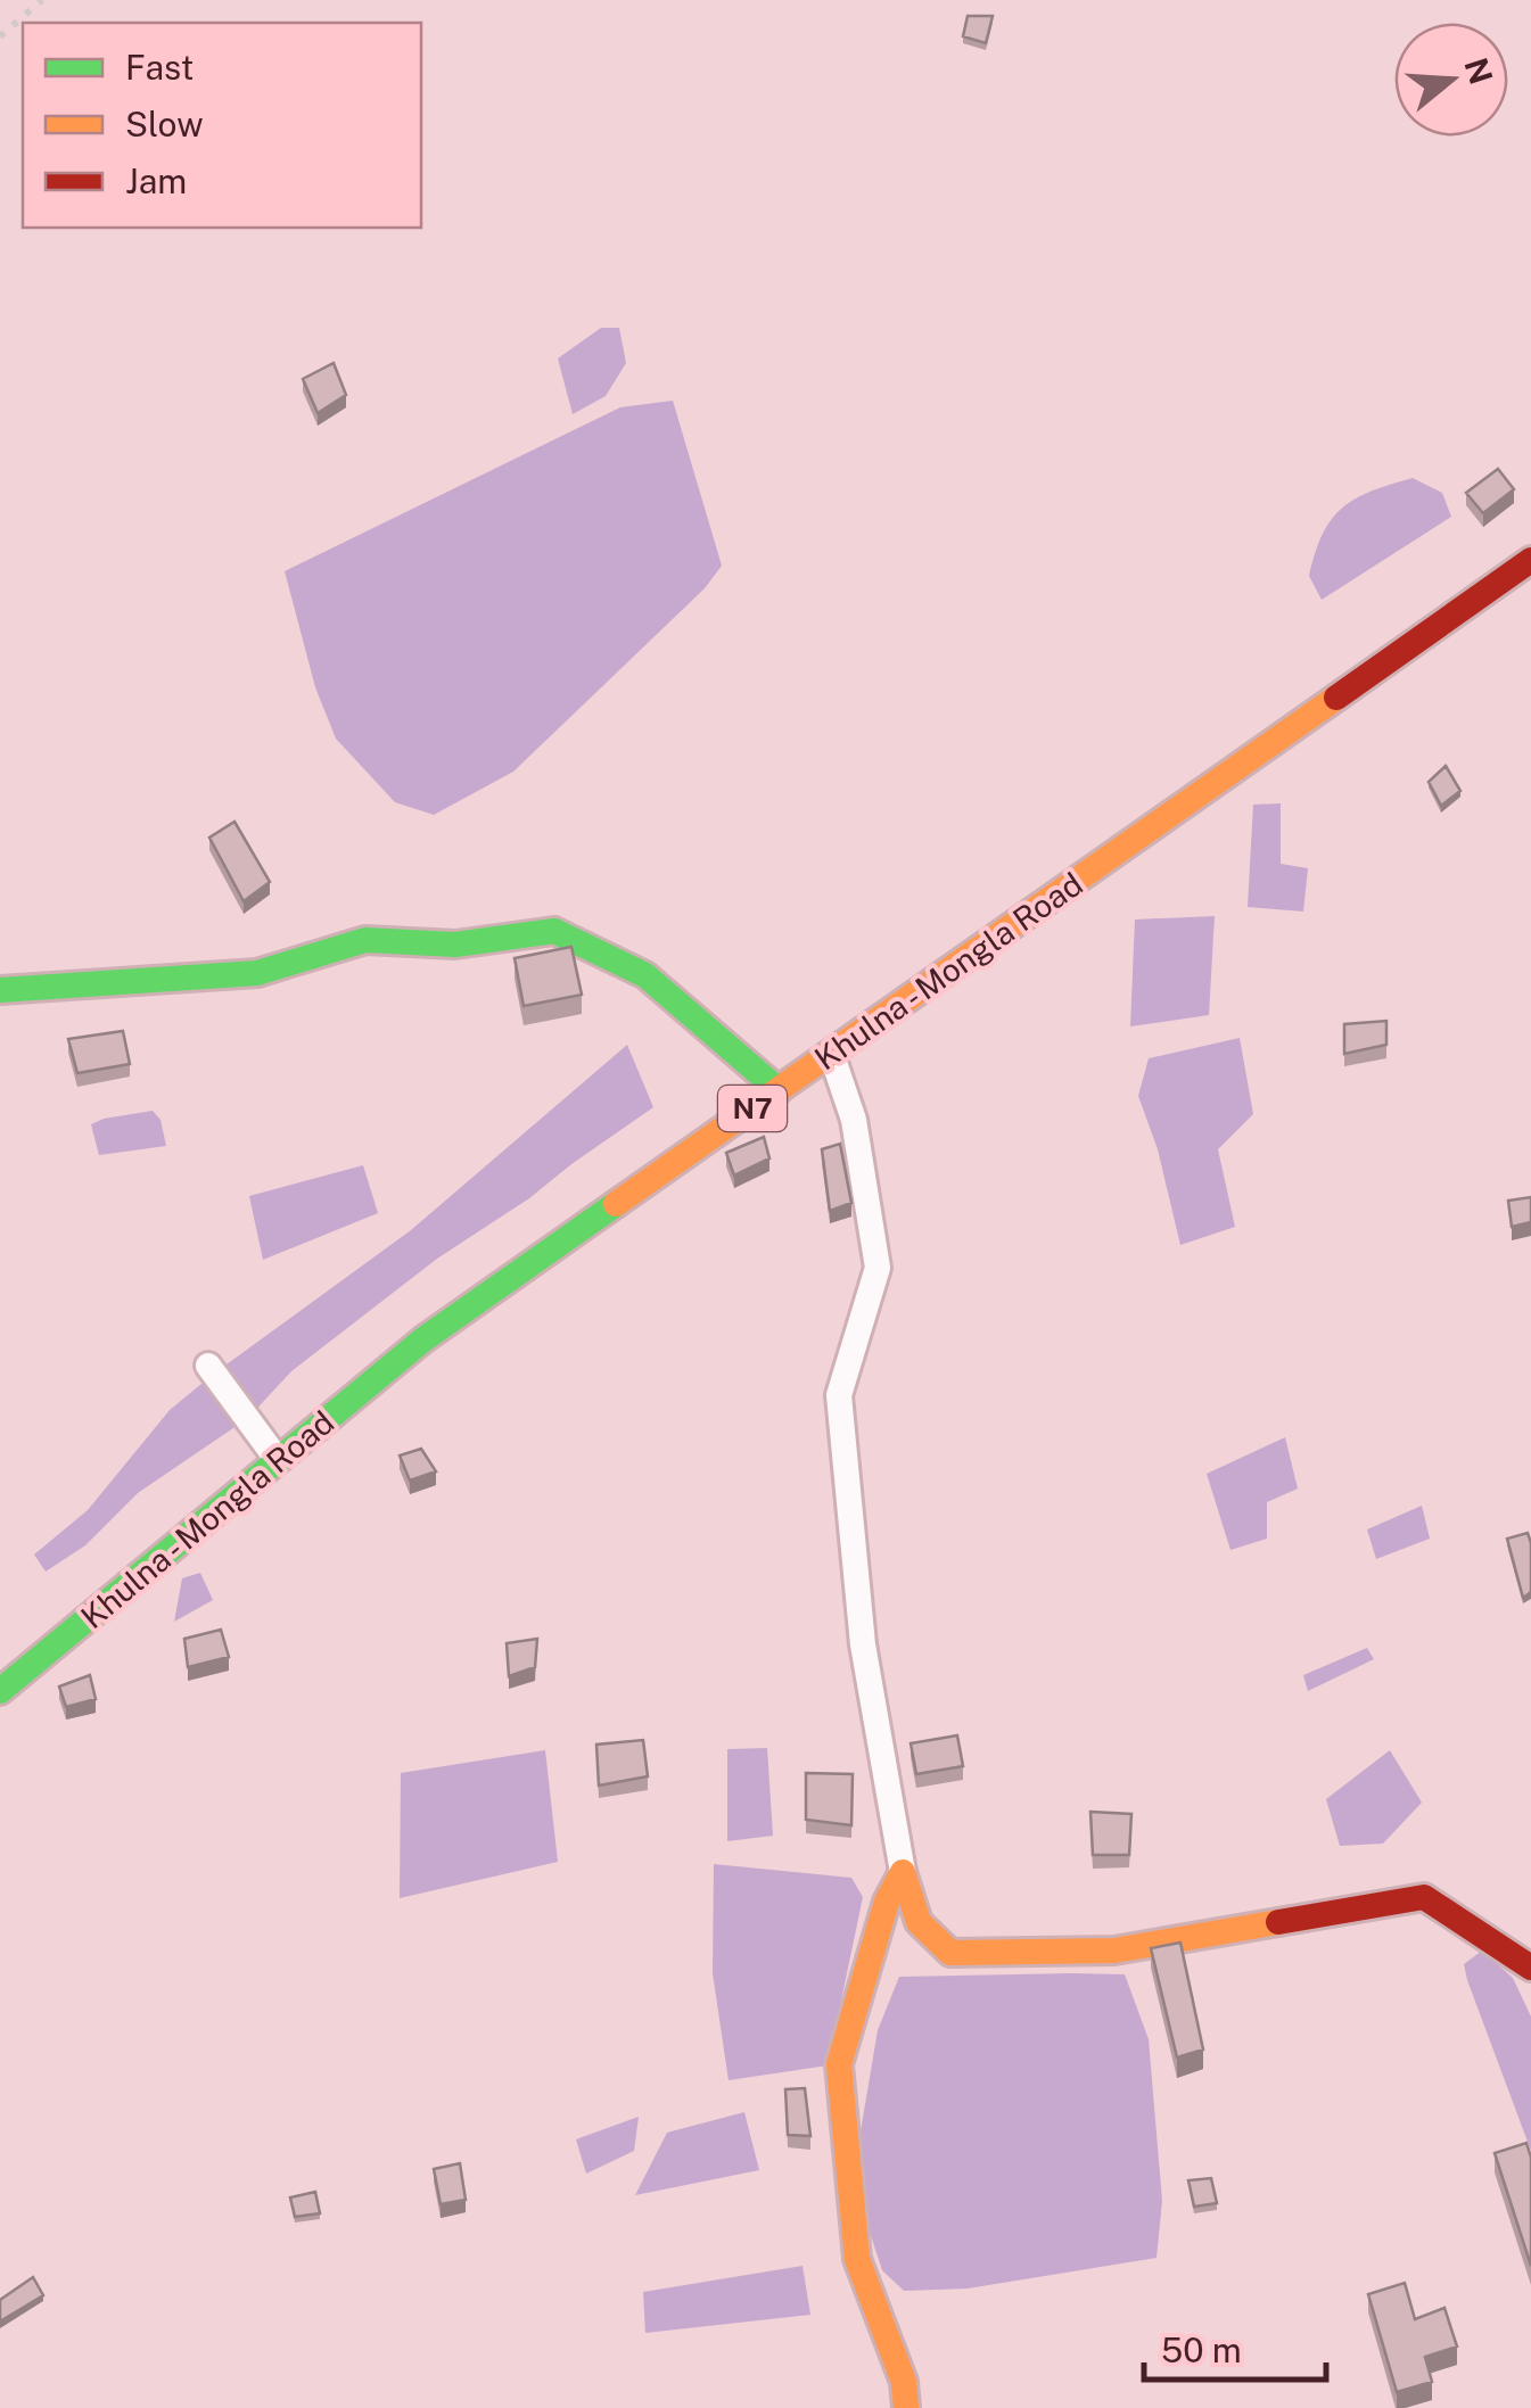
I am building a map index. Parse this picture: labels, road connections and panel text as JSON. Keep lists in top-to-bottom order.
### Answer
{
  "streets": {
    "main road": ["Khulna - Mongla Road", "N7"]
  },
  "legend": ["Fast", "Slow", "Jam"],
  "scale_bar": "50 m",
  "north": "right"
}
